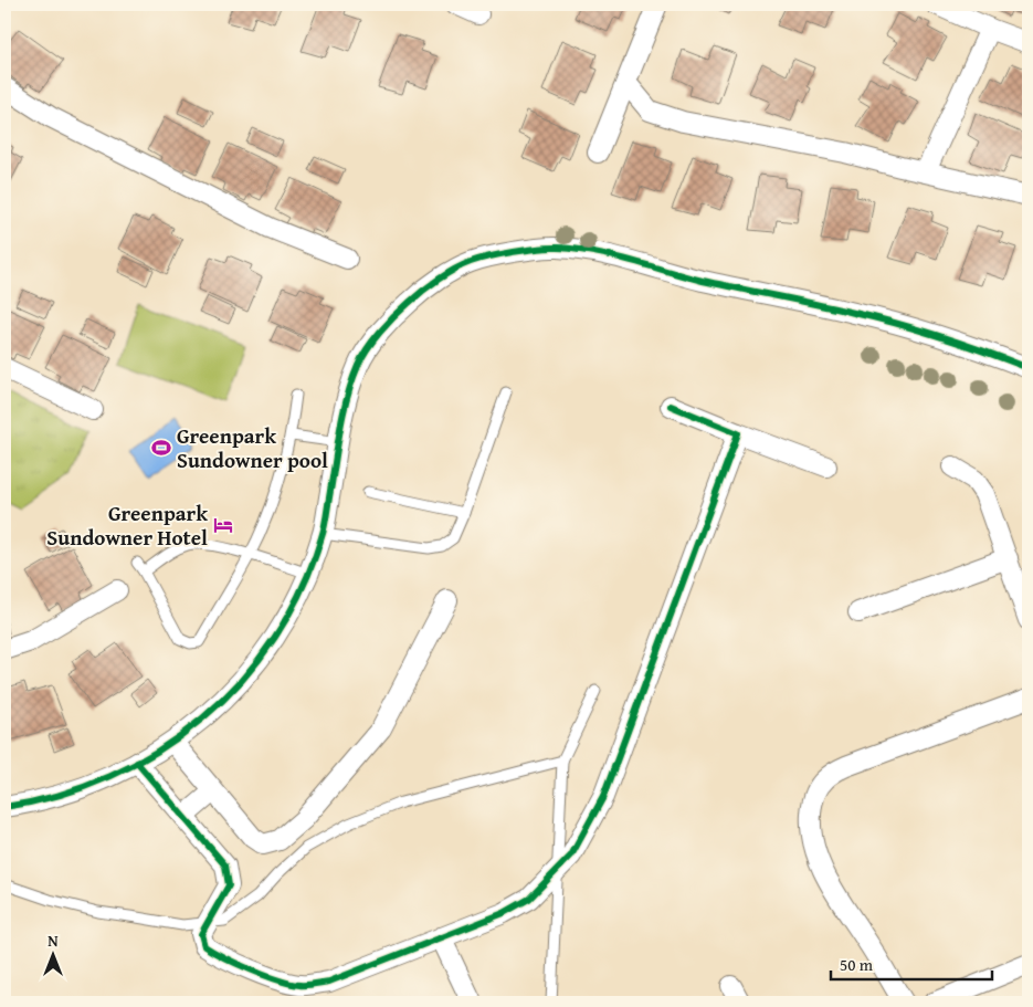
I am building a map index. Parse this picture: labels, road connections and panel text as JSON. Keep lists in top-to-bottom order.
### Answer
{
  "places": {
    "sports": ["Greenpark Sundowner pool"],
    "hotel": ["Greenpark Sundowner Hotel"]
  },
  "scale_bar": "50 m",
  "north": "top"
}
